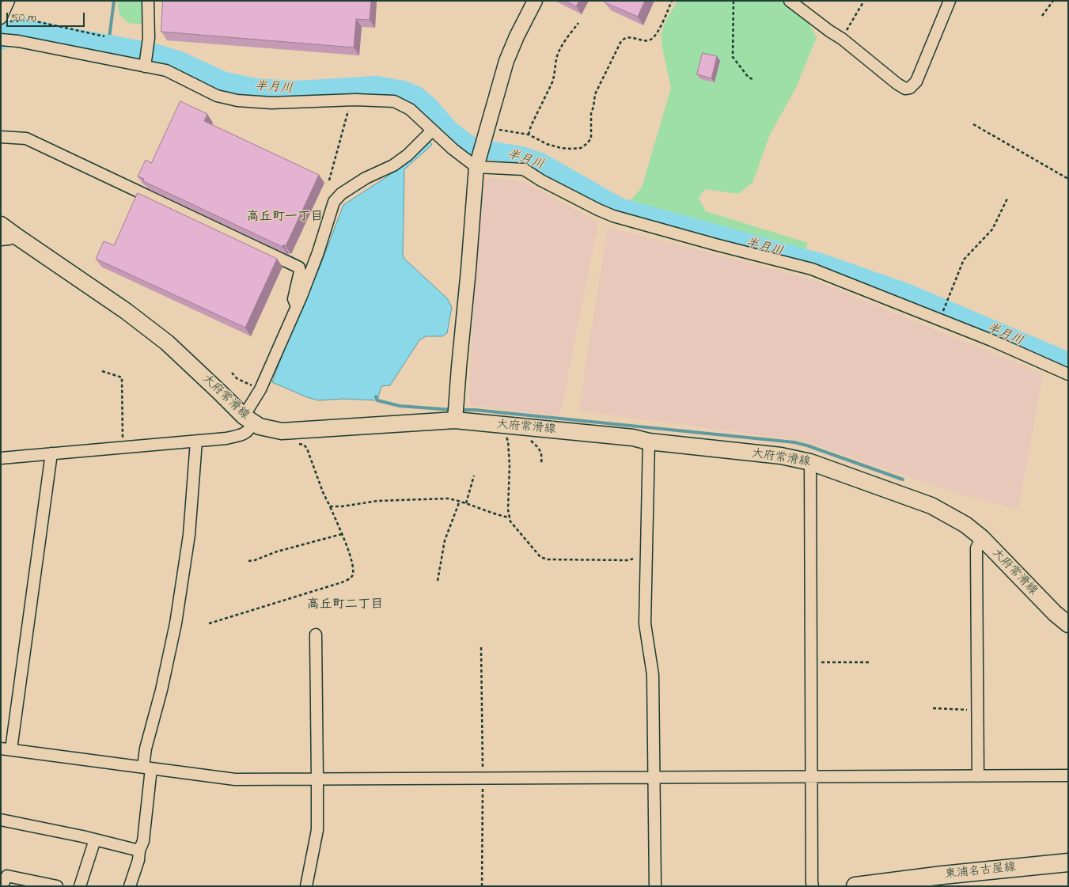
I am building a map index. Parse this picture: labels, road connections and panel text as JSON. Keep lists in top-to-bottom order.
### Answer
{
  "streets": {
    "main road": ["大府常滑線", "東浦名古屋線"]
  },
  "districts": ["高丘町一丁目", "高丘町二丁目"],
  "water": ["半月川"],
  "scale_bar": "50 m"
}
